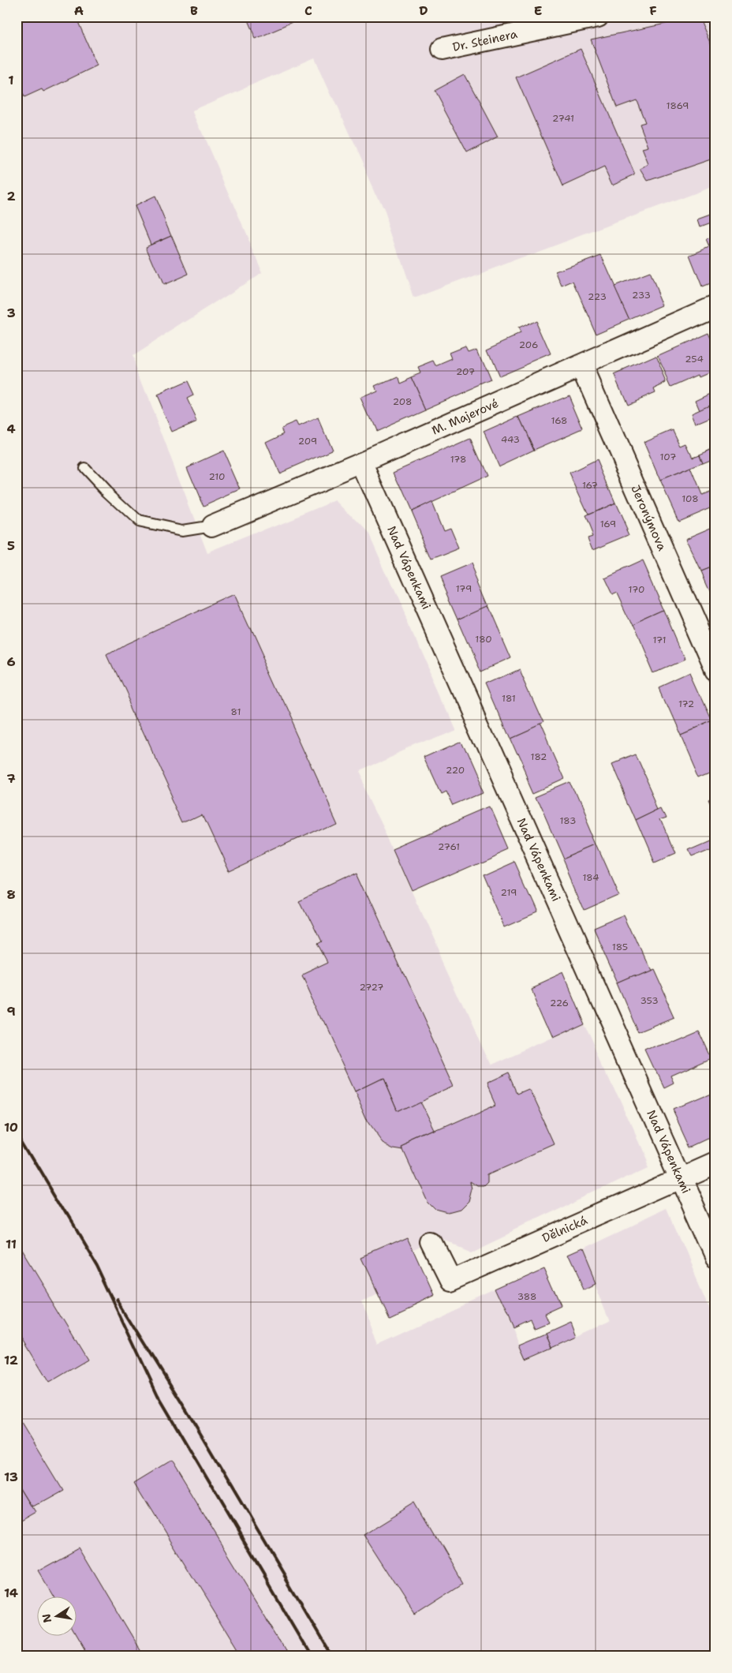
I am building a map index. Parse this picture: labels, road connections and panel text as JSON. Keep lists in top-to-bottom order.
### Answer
{
  "streets": {
    "street": [
      "Dr. Steinera",
      "M. Majerové",
      "Jeronýmova",
      "Nad Vápenkami",
      "Dělnická"
    ]
  },
  "crossings": [
    ["M. Majerové", "Jeronýmova"],
    ["M. Majerové", "Nad Vápenkami"],
    ["Nad Vápenkami", "Dělnická"]
  ],
  "house_numbers": [
    "1869",
    "2741",
    "233",
    "223",
    "206",
    "254",
    "207",
    "208",
    "168",
    "443",
    "209",
    "107",
    "178",
    "210",
    "167",
    "108",
    "169",
    "179",
    "170",
    "180",
    "171",
    "181",
    "172",
    "81",
    "182",
    "220",
    "183",
    "2761",
    "184",
    "219",
    "185",
    "2727",
    "353",
    "226",
    "388"
  ],
  "north": "left",
  "grid": {
    "columns": [
      "A",
      "B",
      "C",
      "D",
      "E",
      "F"
    ],
    "rows": [
      "1",
      "2",
      "3",
      "4",
      "5",
      "6",
      "7",
      "8",
      "9",
      "10",
      "11",
      "12",
      "13",
      "14"
    ]
  }
}
